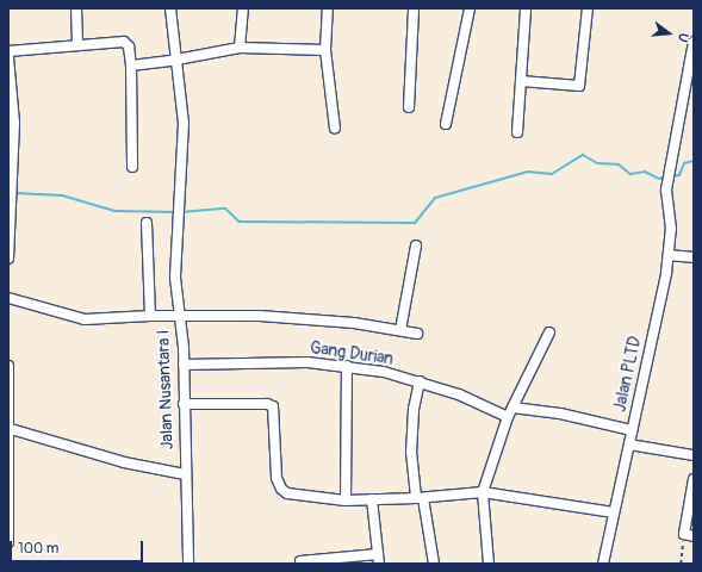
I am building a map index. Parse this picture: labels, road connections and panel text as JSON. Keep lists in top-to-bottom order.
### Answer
{
  "streets": {
    "street": ["Gang Durian", "Jalan PLTD", "Jalan Nusantara I"]
  },
  "crossings": [
    ["Gang Durian", "Jalan PLTD"],
    ["Gang Durian", "Jalan Nusantara I"]
  ],
  "scale_bar": "100 m",
  "north": "right"
}
